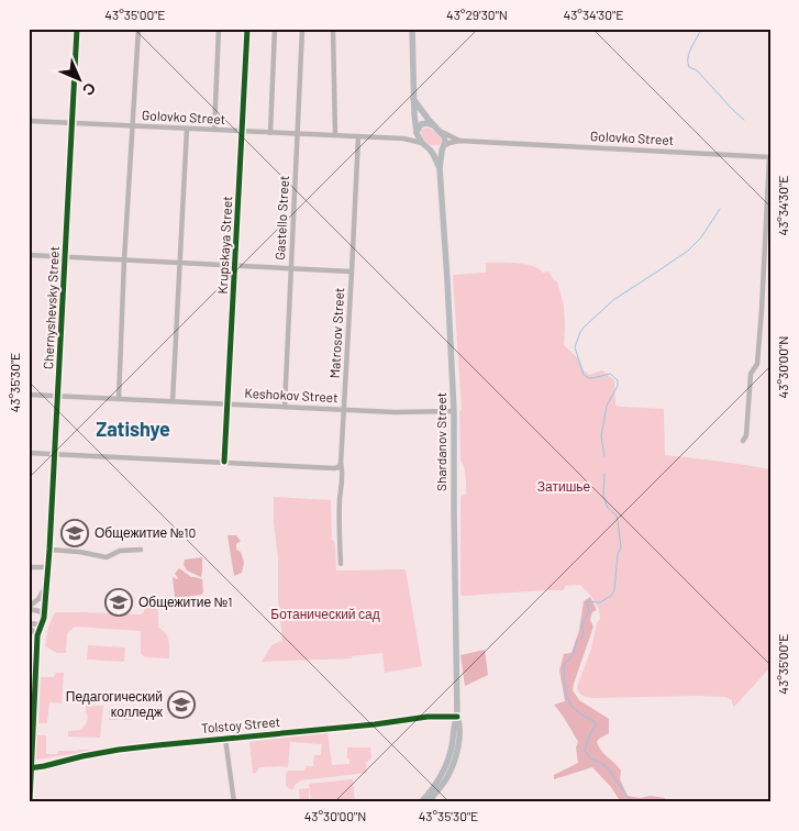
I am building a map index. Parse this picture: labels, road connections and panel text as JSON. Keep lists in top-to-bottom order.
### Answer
{
  "streets": {
    "main road": ["Shardanov Street"],
    "street": [
      "Golovko Street",
      "Gastello Street",
      "Krupskaya Street",
      "Chernyshevsky Street",
      "Matrosov Street",
      "Keshokov Street",
      "Tolstoy Street"
    ]
  },
  "crossings": [
    ["Golovko Street", "Gastello Street"],
    ["Golovko Street", "Krupskaya Street"],
    ["Golovko Street", "Chernyshevsky Street"],
    ["Golovko Street", "Matrosov Street"],
    ["Gastello Street", "Keshokov Street"],
    ["Krupskaya Street", "Keshokov Street"],
    ["Chernyshevsky Street", "Keshokov Street"],
    ["Matrosov Street", "Keshokov Street"],
    ["Keshokov Street", "Shardanov Street"],
    ["Shardanov Street", "Tolstoy Street"]
  ],
  "districts": ["Zatishye"],
  "parks": ["Затишье", "Ботанический сад"],
  "places": {
    "school or university": ["Общежитие №10", "Общежитие №1", "Педагогический колледж"]
  },
  "north": "bottom right",
  "coordinates": [
    "43°35'00\"E",
    "43°29'30\"N",
    "43°34'30\"E",
    "43°30'00\"N",
    "43°35'30\"E"
  ]
}
